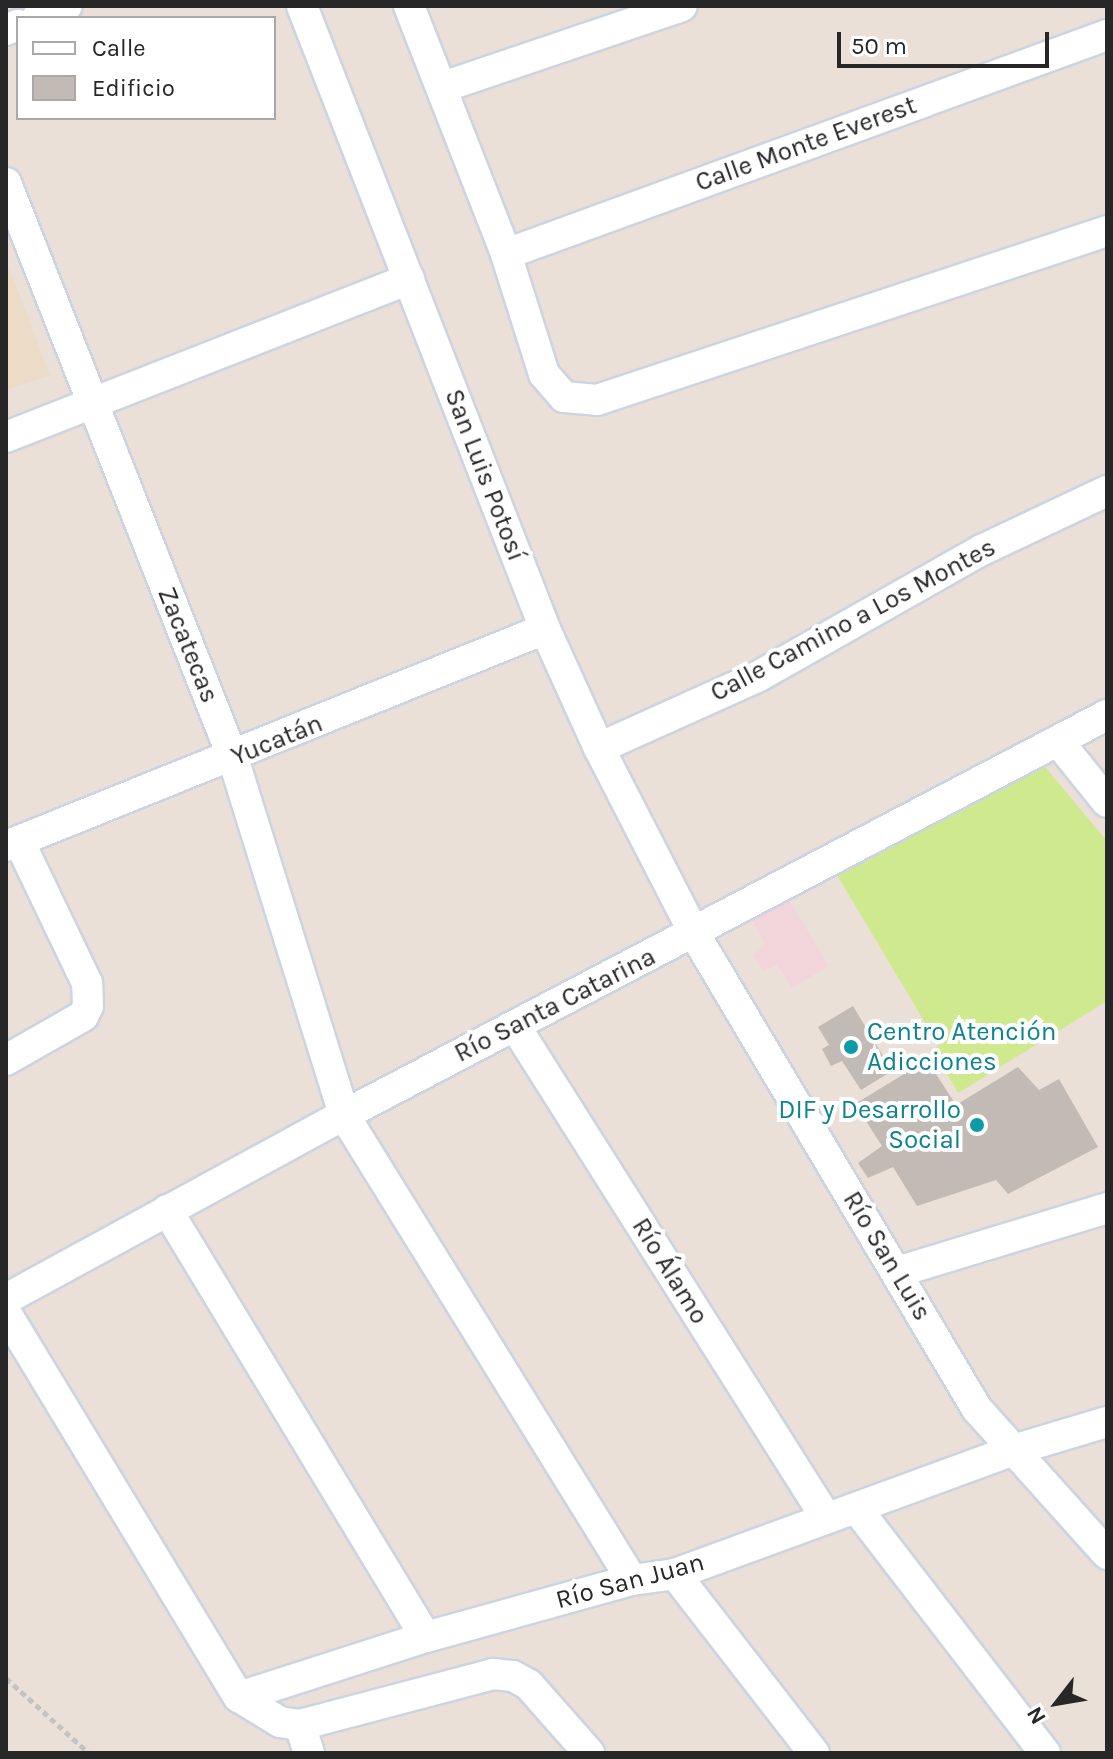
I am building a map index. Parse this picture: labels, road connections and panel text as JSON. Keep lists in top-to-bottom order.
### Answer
{
  "streets": {
    "street": [
      "Calle Monte Everest",
      "San Luis Potosí",
      "Calle Camino a Los Montes",
      "Zacatecas",
      "Yucatán",
      "Río Santa Catarina",
      "Río San Luis",
      "Río Álamo",
      "Río San Juan"
    ]
  },
  "crossings": [
    ["San Luis Potosí", "Calle Camino a Los Montes"],
    ["San Luis Potosí", "Yucatán"],
    ["San Luis Potosí", "Río Santa Catarina"],
    ["San Luis Potosí", "Río San Luis"],
    ["Zacatecas", "Yucatán"],
    ["Zacatecas", "Río Santa Catarina"],
    ["Zacatecas", "Río San Juan"],
    ["Río Santa Catarina", "Río San Luis"],
    ["Río Santa Catarina", "Río Álamo"],
    ["Río San Luis", "Río San Juan"],
    ["Río Álamo", "Río San Juan"]
  ],
  "places": ["Centro Atención Adicciones", "DIF y Desarrollo Social"],
  "legend": ["Calle", "Edificio"],
  "scale_bar": "50 m",
  "north": "bottom left"
}
